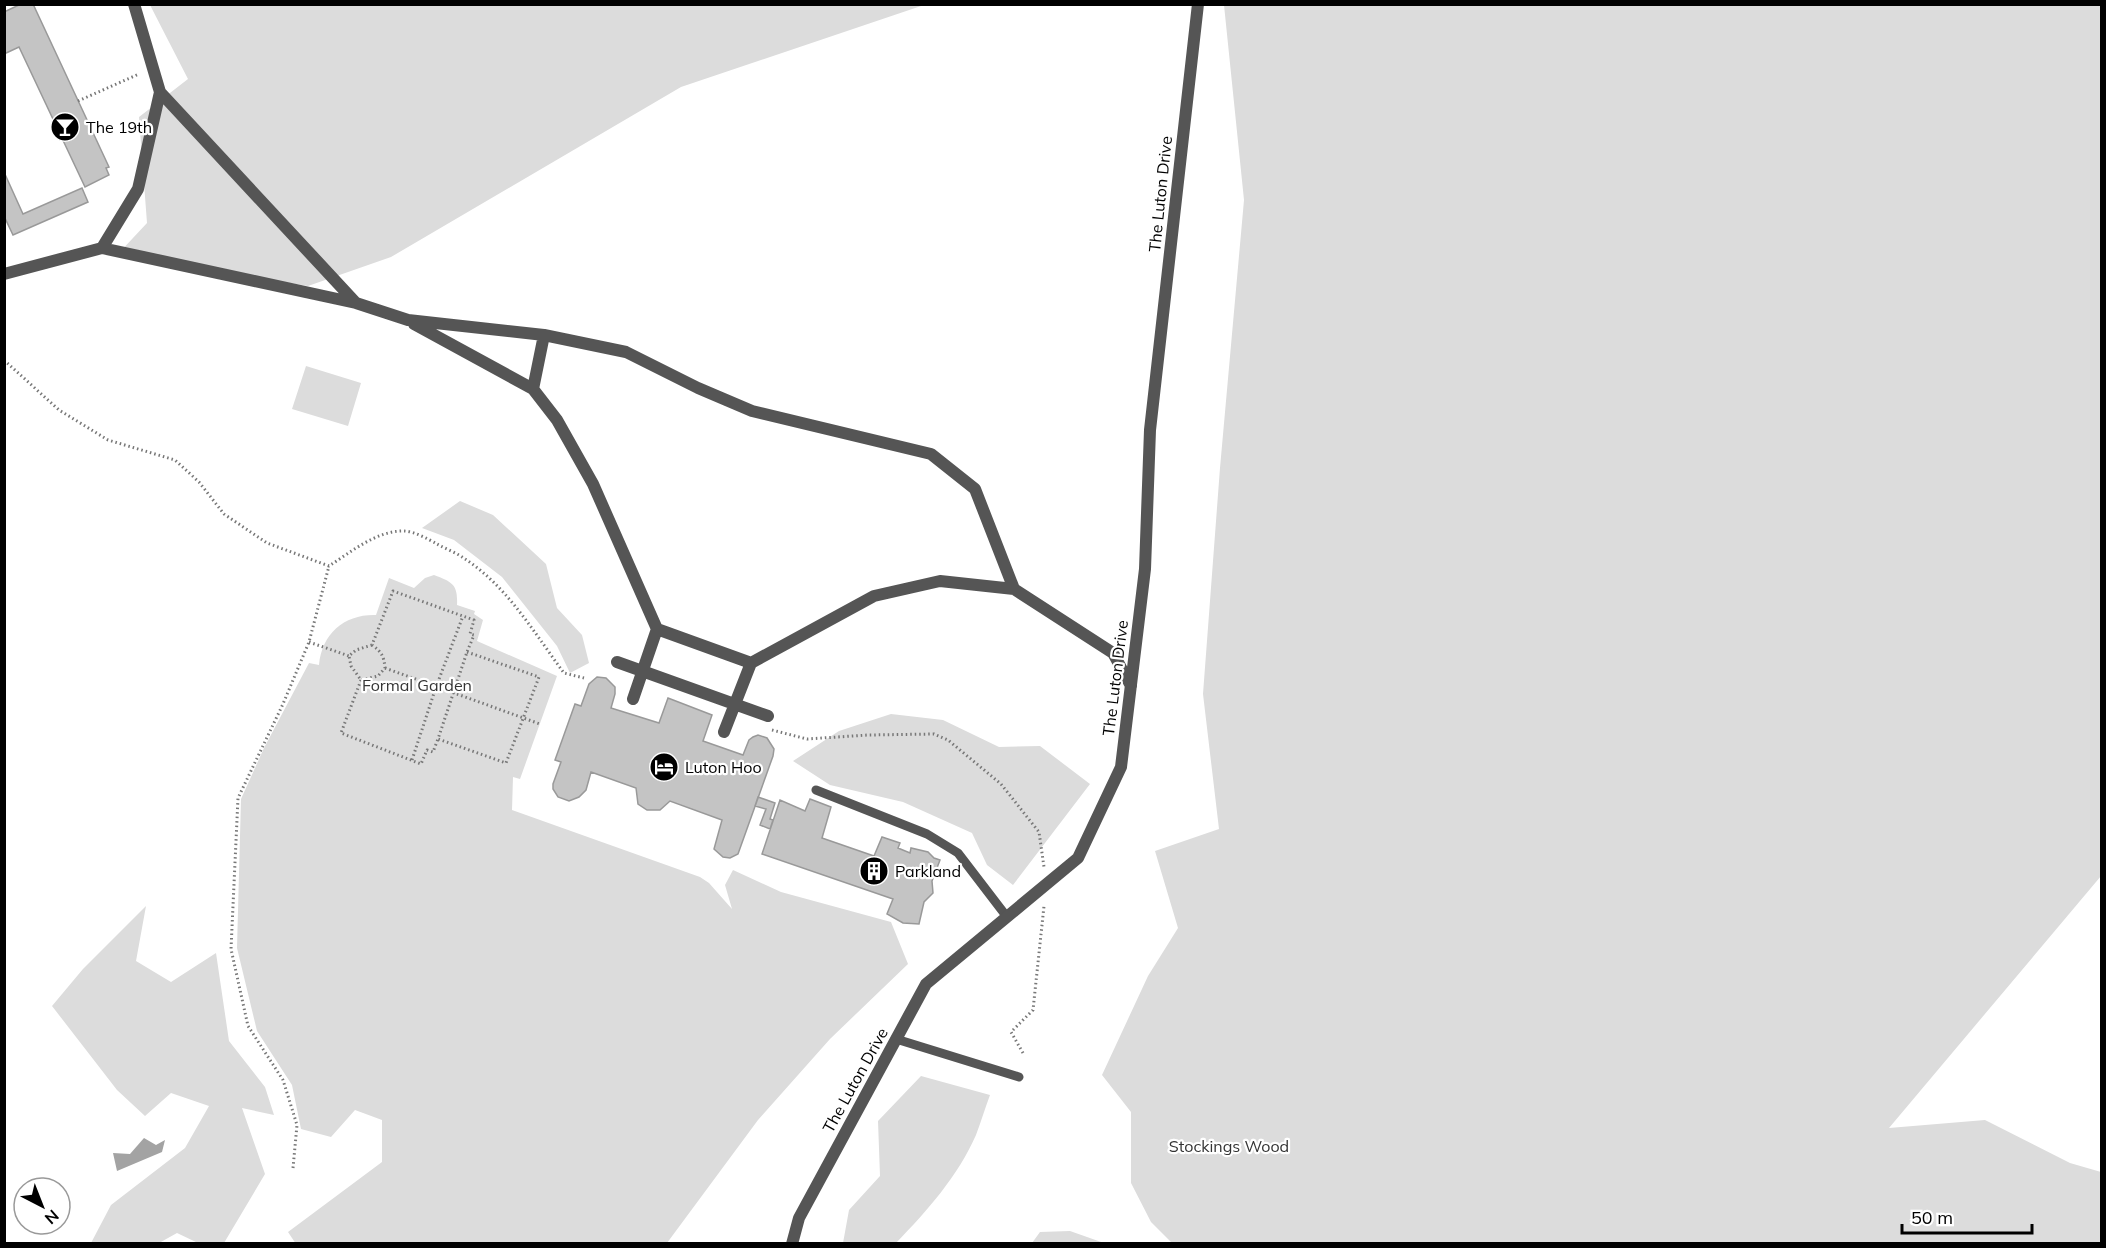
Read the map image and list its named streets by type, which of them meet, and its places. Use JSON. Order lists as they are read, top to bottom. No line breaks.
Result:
{"streets":{"street":["The Luton Drive"]},"parks":["Formal Garden","Stockings Wood"],"places":{"bar":["The 19th"],"hotel":["Luton Hoo"],"building":["Parkland"]},"scale_bar":"50 m","north":"bottom right"}
